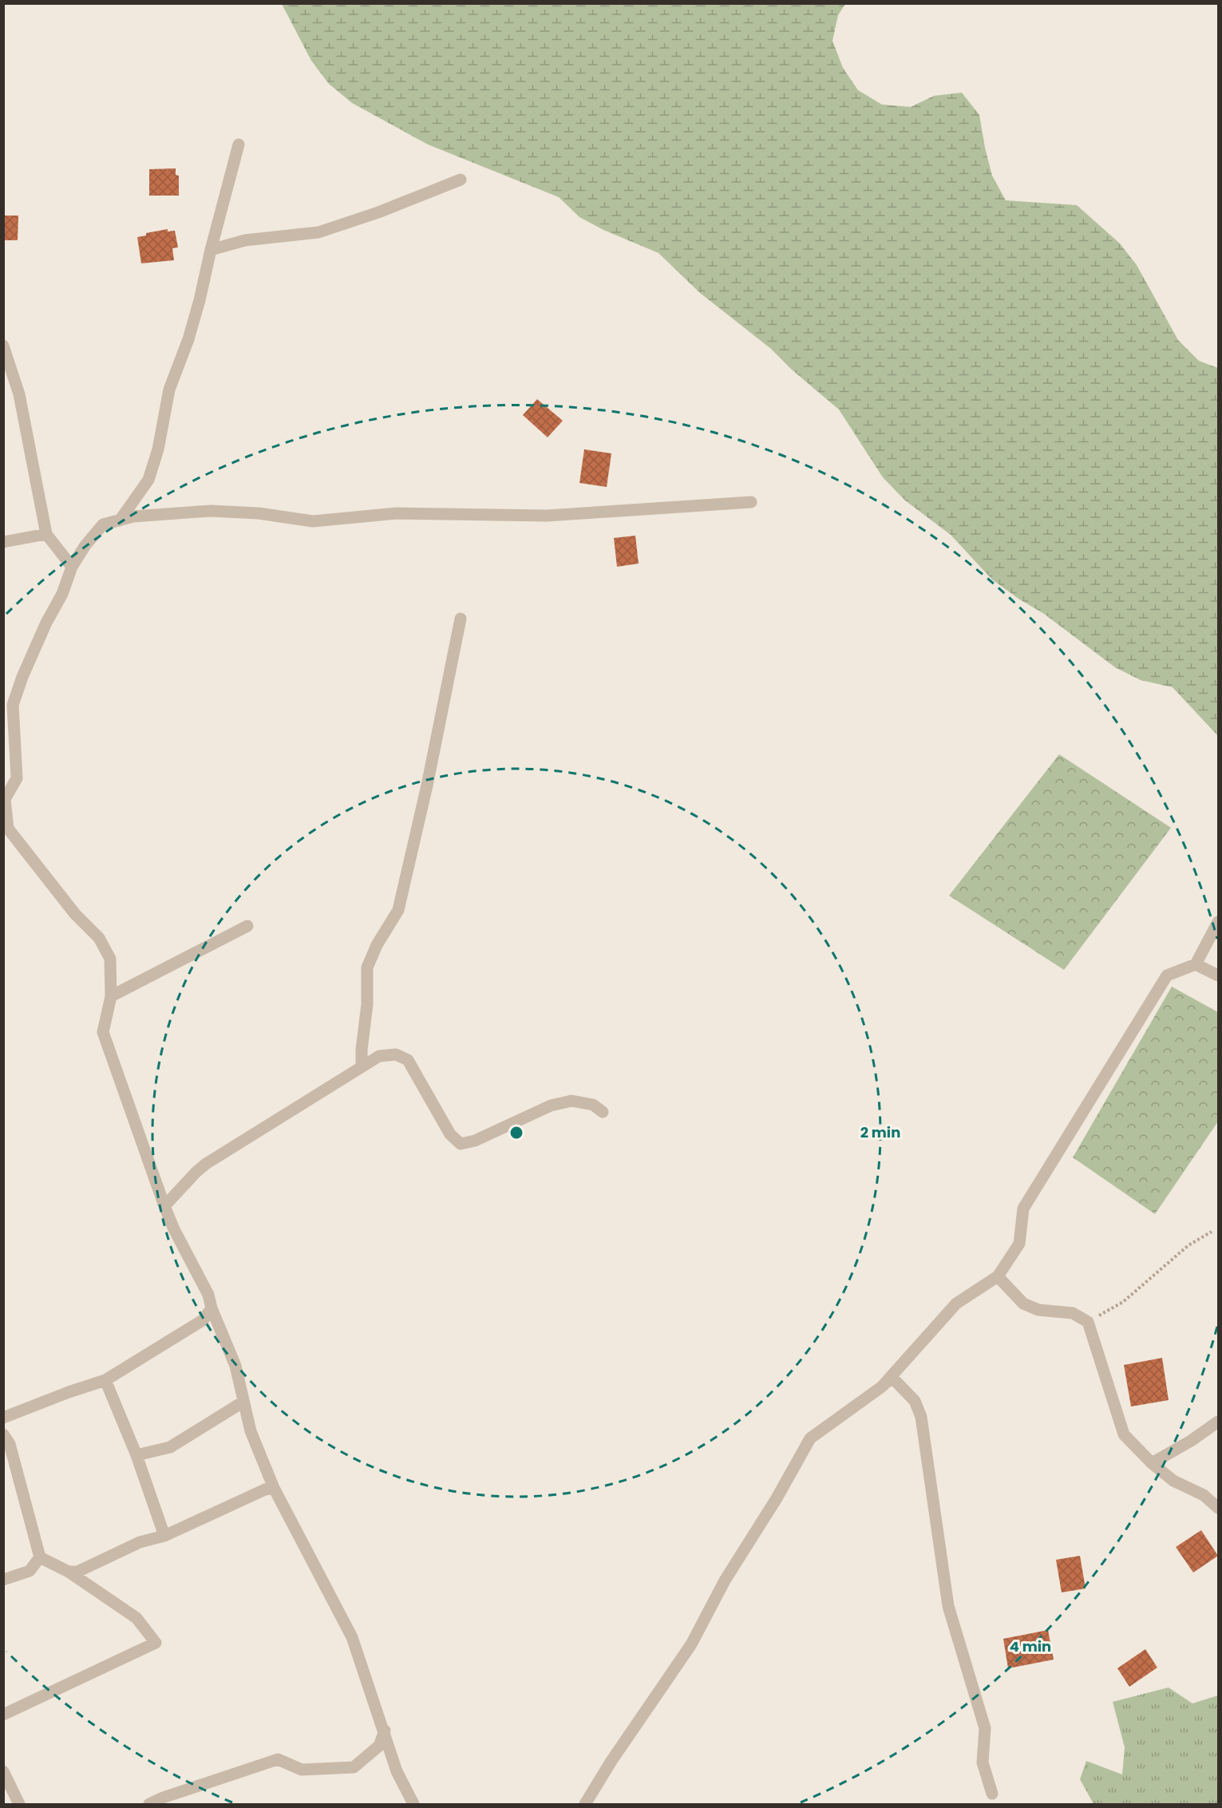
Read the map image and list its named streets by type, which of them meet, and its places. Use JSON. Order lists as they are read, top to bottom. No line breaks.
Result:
{"rings":["2 min","4 min"]}
